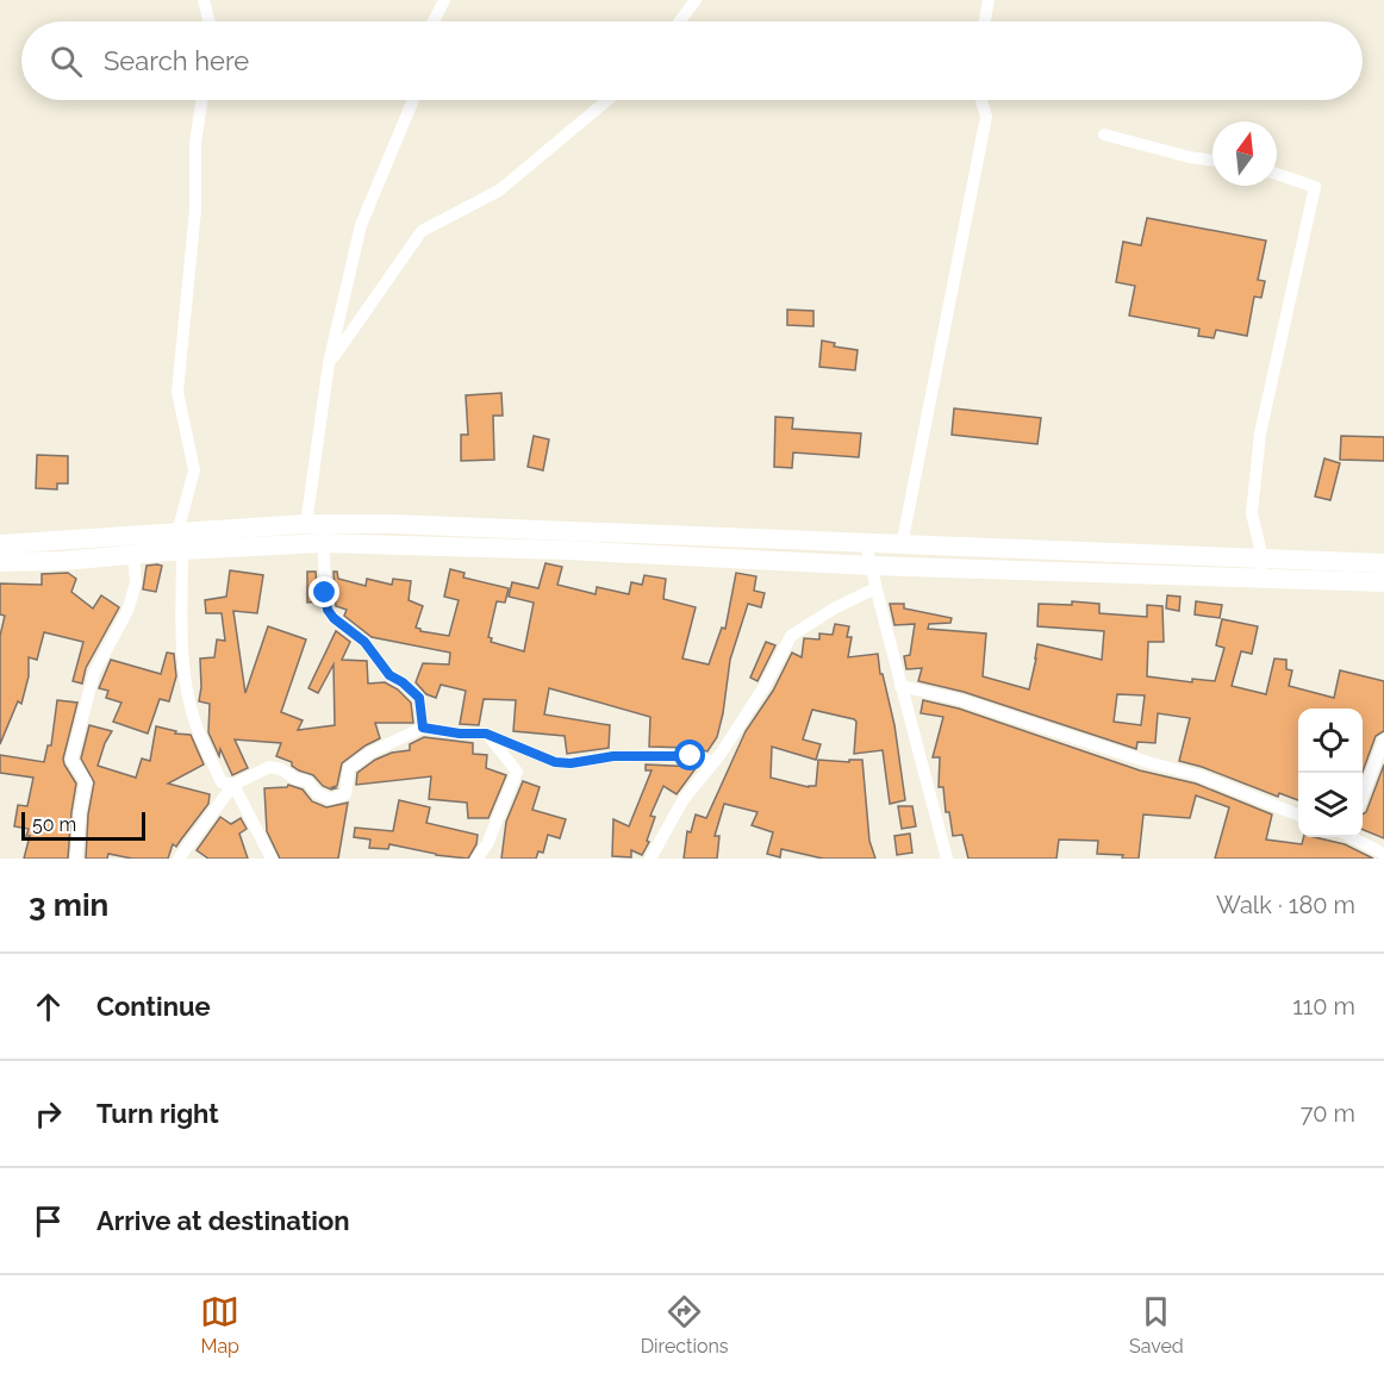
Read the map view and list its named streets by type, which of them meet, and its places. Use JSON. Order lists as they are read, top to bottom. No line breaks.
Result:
{"scale_bar":"50 m","north":"top","page":{"search":"Search here","scale":"50 m","heading":["3 min","Walk · 180 m"],"list":[["Continue","110 m"],["Turn right","70 m"],"Arrive at destination"],"nav":["Map","Directions","Saved"]}}
